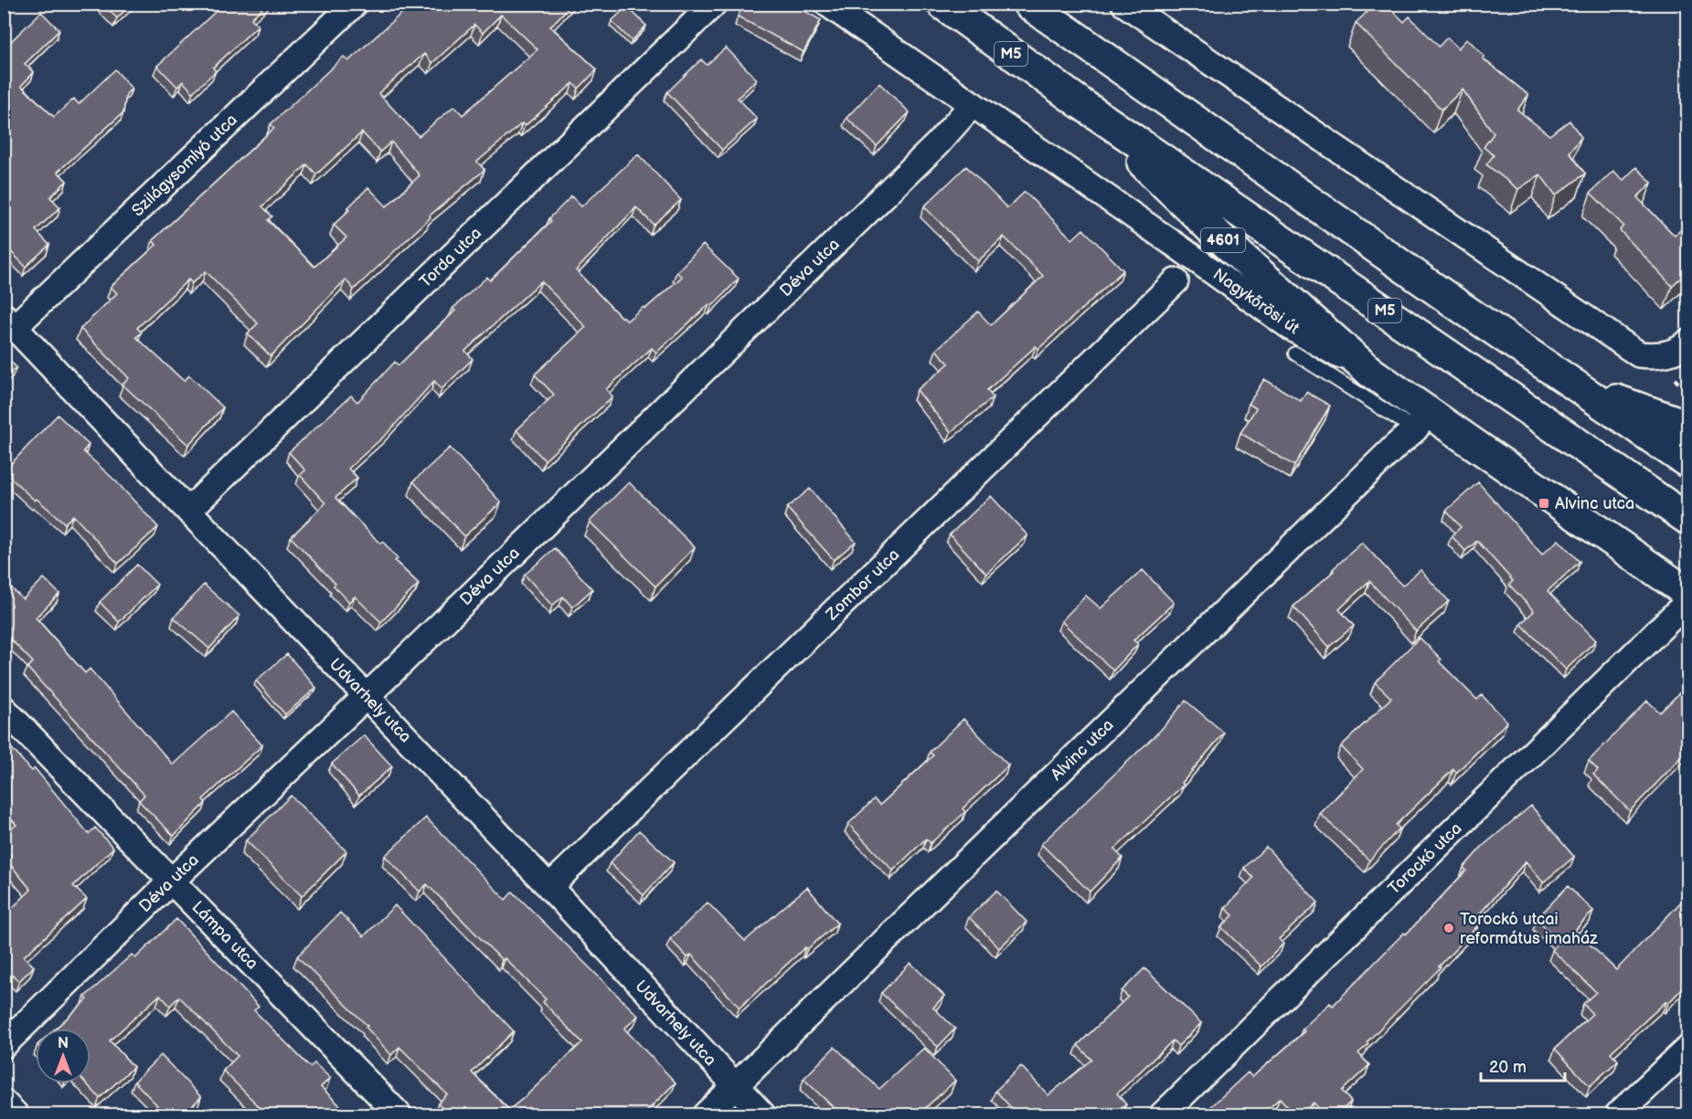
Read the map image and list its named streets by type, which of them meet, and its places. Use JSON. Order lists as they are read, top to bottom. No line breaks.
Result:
{"streets":{"main road":["M5","4601","Nagykőrösi út"],"street":["Szilágysomlyó utca","Torda utca","Déva utca","Zombor utca","Udvarhely utca","Alvinc utca","Torockó utca","Lámpa utca"]},"crossings":[["M5","4601"],["Szilágysomlyó utca","Udvarhely utca"],["4601","Nagykőrösi út"],["Torda utca","Udvarhely utca"],["Déva utca","Nagykőrösi út"],["Déva utca","Udvarhely utca"],["Déva utca","Lámpa utca"],["Nagykőrösi út","Alvinc utca"],["Zombor utca","Udvarhely utca"],["Udvarhely utca","Alvinc utca"]],"places":{"transit":["Alvinc utca"],"other":["Torockó utcai református imaház"]},"scale_bar":"20 m","north":"top"}
